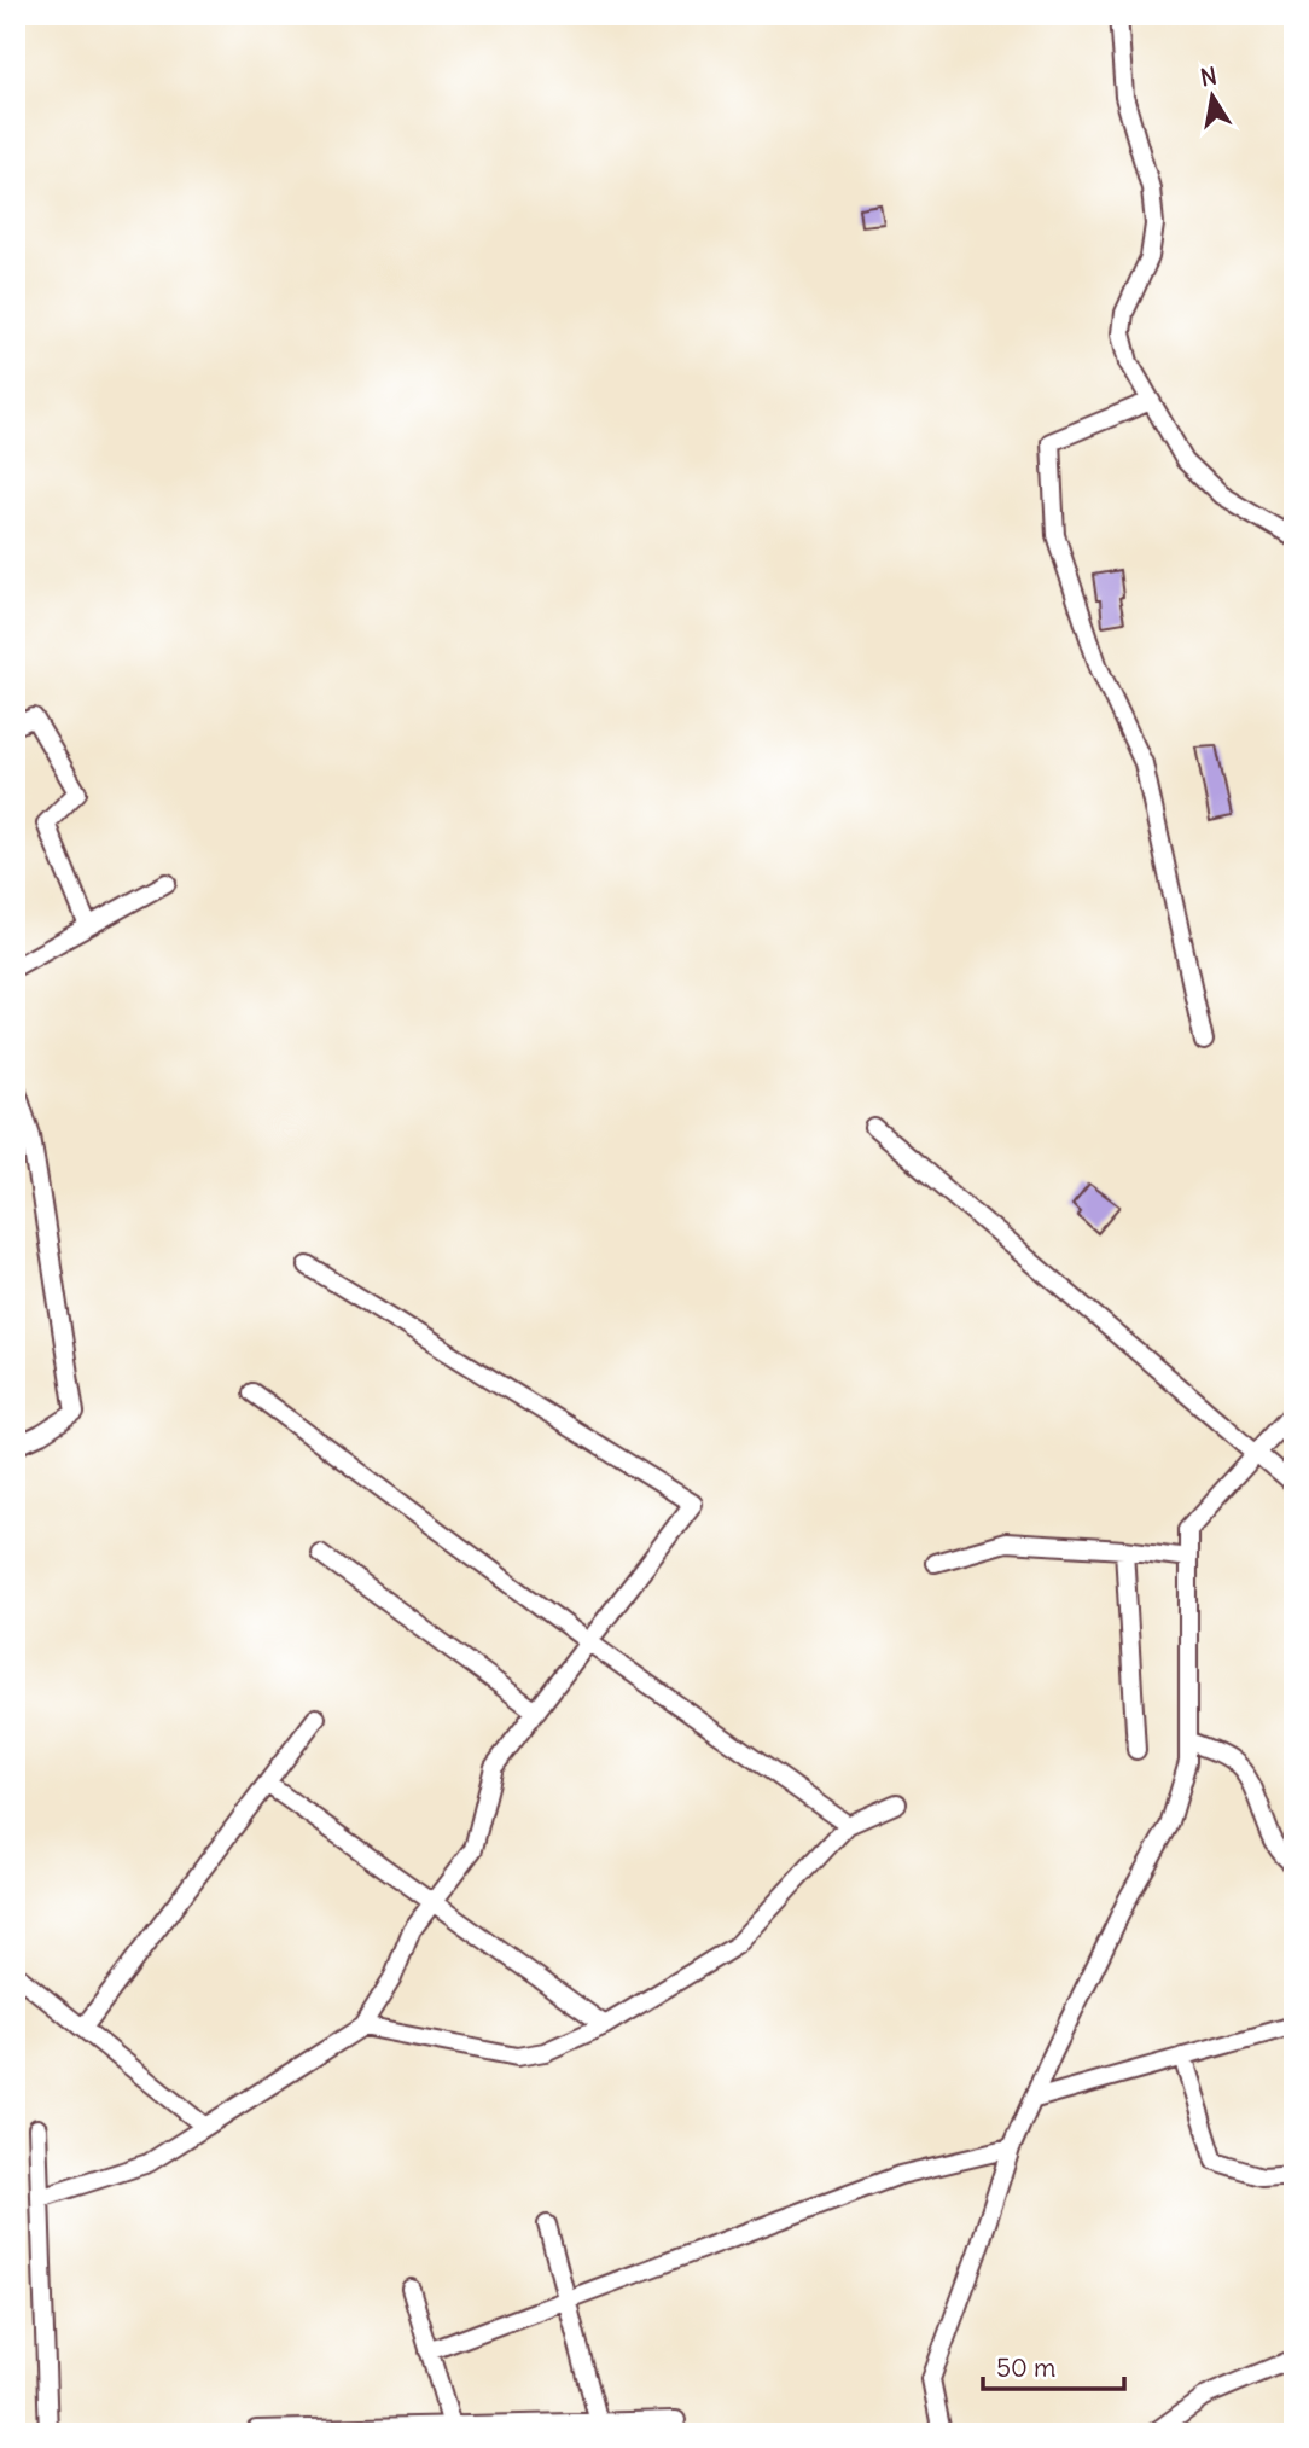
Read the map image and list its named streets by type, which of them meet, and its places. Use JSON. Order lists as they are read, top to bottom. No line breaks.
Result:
{"scale_bar":"50 m","north":"top"}
